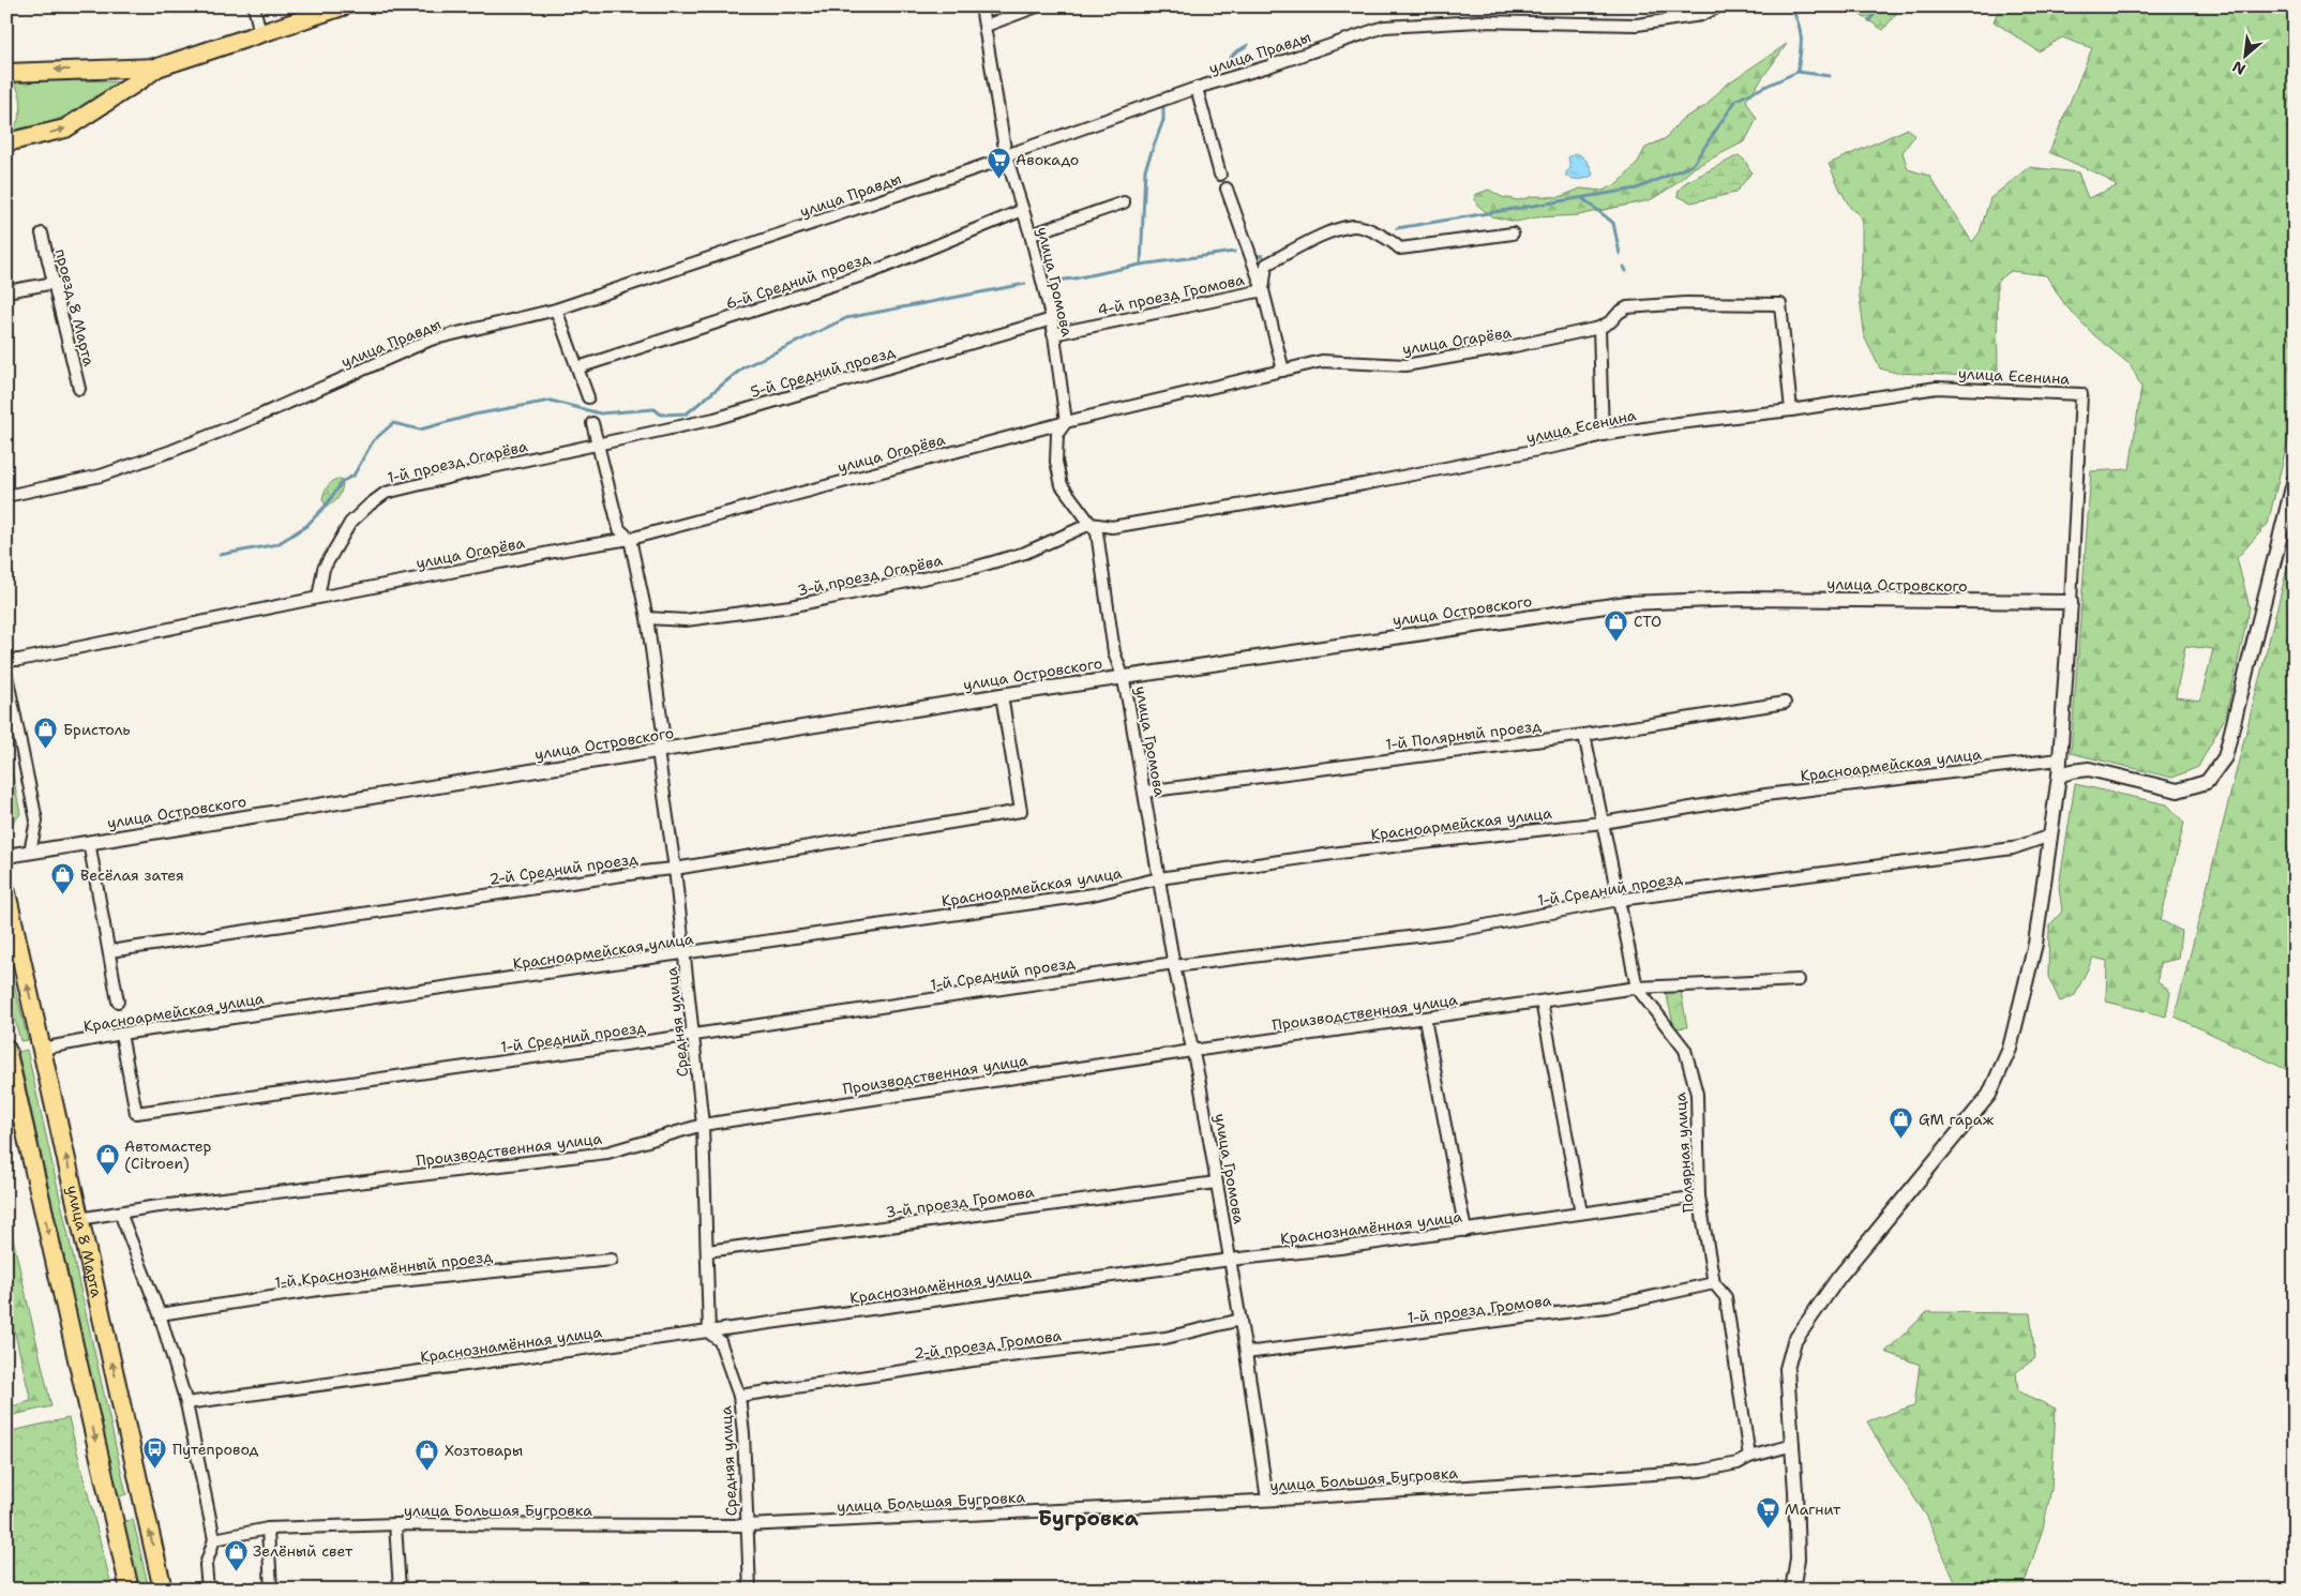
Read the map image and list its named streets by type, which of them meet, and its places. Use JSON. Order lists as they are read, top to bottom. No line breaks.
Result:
{"streets":{"main road":["улица 8 Марта"],"street":["улица Правды","6-й Средний проезд","улица Громова","4-й проезд Громова","проезд 8 Марта","улица Огарёва","5-й Средний проезд","улица Есенина","1-й проезд Огарёва","3-й проезд Огарёва","улица Островского","1-й Полярный проезд","Красноармейская улица","2-й Средний проезд","1-й Средний проезд","Производственная улица","Средняя улица","Полярная улица","3-й проезд Громова","Краснознамённая улица","1-й Краснознамённый проезд","1-й проезд Громова","2-й проезд Громова","улица Большая Бугровка"]},"crossings":[["улица Правды","улица Громова"],["6-й Средний проезд","улица Громова"],["улица Громова","4-й проезд Громова"],["улица Громова","улица Огарёва"],["улица Громова","5-й Средний проезд"],["улица Громова","улица Есенина"],["улица Громова","3-й проезд Огарёва"],["улица Громова","улица Островского"],["улица Громова","1-й Полярный проезд"],["улица Громова","Красноармейская улица"],["улица Громова","1-й Средний проезд"],["улица Громова","Производственная улица"],["улица Громова","3-й проезд Громова"],["улица Громова","Краснознамённая улица"],["улица Громова","1-й проезд Громова"],["улица Громова","2-й проезд Громова"],["улица Громова","улица Большая Бугровка"],["улица Огарёва","улица Есенина"],["улица Огарёва","1-й проезд Огарёва"],["улица Огарёва","Средняя улица"],["5-й Средний проезд","1-й проезд Огарёва"],["5-й Средний проезд","Средняя улица"],["улица Есенина","3-й проезд Огарёва"],["улица Есенина","улица Островского"],["1-й проезд Огарёва","Средняя улица"],["3-й проезд Огарёва","Средняя улица"],["улица Островского","2-й Средний проезд"],["улица Островского","Средняя улица"],["1-й Полярный проезд","Полярная улица"],["Красноармейская улица","1-й Средний проезд"],["Красноармейская улица","Средняя улица"],["Красноармейская улица","Полярная улица"],["Красноармейская улица","улица 8 Марта"],["2-й Средний проезд","Средняя улица"],["1-й Средний проезд","Средняя улица"],["1-й Средний проезд","Полярная улица"],["Производственная улица","Средняя улица"],["Производственная улица","Полярная улица"],["Производственная улица","улица 8 Марта"],["Средняя улица","3-й проезд Громова"],["Средняя улица","Краснознамённая улица"],["Средняя улица","2-й проезд Громова"],["Средняя улица","улица Большая Бугровка"],["Полярная улица","Краснознамённая улица"],["Полярная улица","1-й проезд Громова"],["Полярная улица","улица Большая Бугровка"]],"districts":["Бугровка"],"places":{"supermarket":["Авокадо","Магнит"],"shop":["СТО","Бристоль","Весёлая затея","GM гараж","Автомастер (Citroen)","Хозтовары","Зелёный свет"],"bus stop":["Путепровод"]},"north":"bottom left"}
